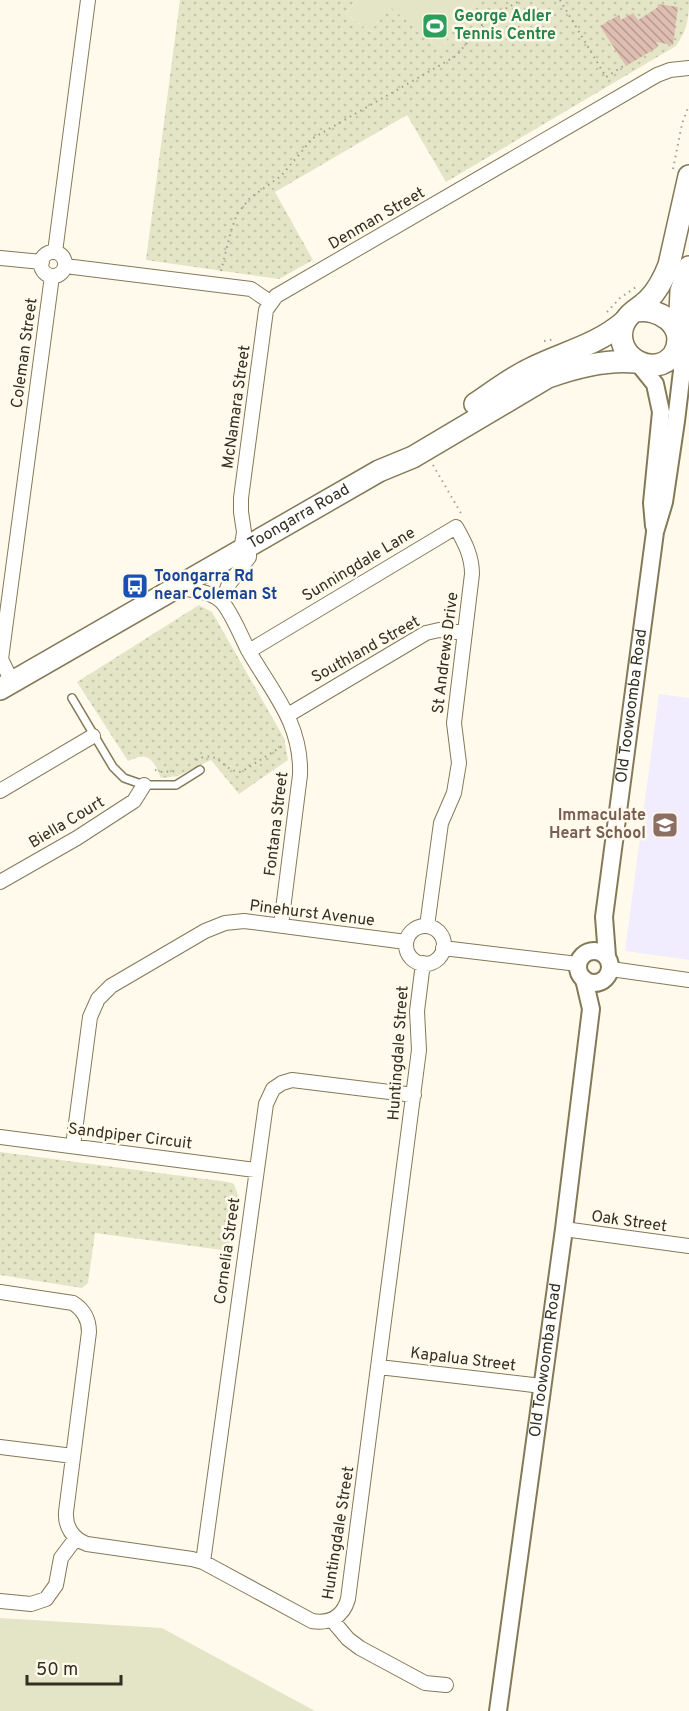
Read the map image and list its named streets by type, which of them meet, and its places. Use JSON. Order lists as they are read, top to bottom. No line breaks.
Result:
{"streets":{"main road":["Toongarra Road","Old Toowoomba Road"],"street":["Denman Street","Coleman Street","McNamara Street","Sunningdale Lane","Southland Street","St Andrews Drive","Biella Court","Fontana Street","Pinehurst Avenue","Huntingdale Street","Sandpiper Circuit","Oak Street","Cornelia Street","Kapalua Street"]},"crossings":[["Denman Street","McNamara Street"],["Coleman Street","Toongarra Road"],["McNamara Street","Toongarra Road"],["Toongarra Road","Old Toowoomba Road"],["Sunningdale Lane","St Andrews Drive"],["Sunningdale Lane","Fontana Street"],["Southland Street","St Andrews Drive"],["Southland Street","Fontana Street"],["St Andrews Drive","Pinehurst Avenue"],["St Andrews Drive","Huntingdale Street"],["Old Toowoomba Road","Oak Street"],["Old Toowoomba Road","Kapalua Street"],["Fontana Street","Pinehurst Avenue"],["Pinehurst Avenue","Huntingdale Street"],["Pinehurst Avenue","Sandpiper Circuit"],["Huntingdale Street","Cornelia Street"],["Huntingdale Street","Kapalua Street"],["Sandpiper Circuit","Cornelia Street"]],"places":{"sports":["George Adler Tennis Centre"],"bus stop":["Toongarra Rd near Coleman St"],"school or university":["Immaculate Heart School"]},"scale_bar":"50 m"}
